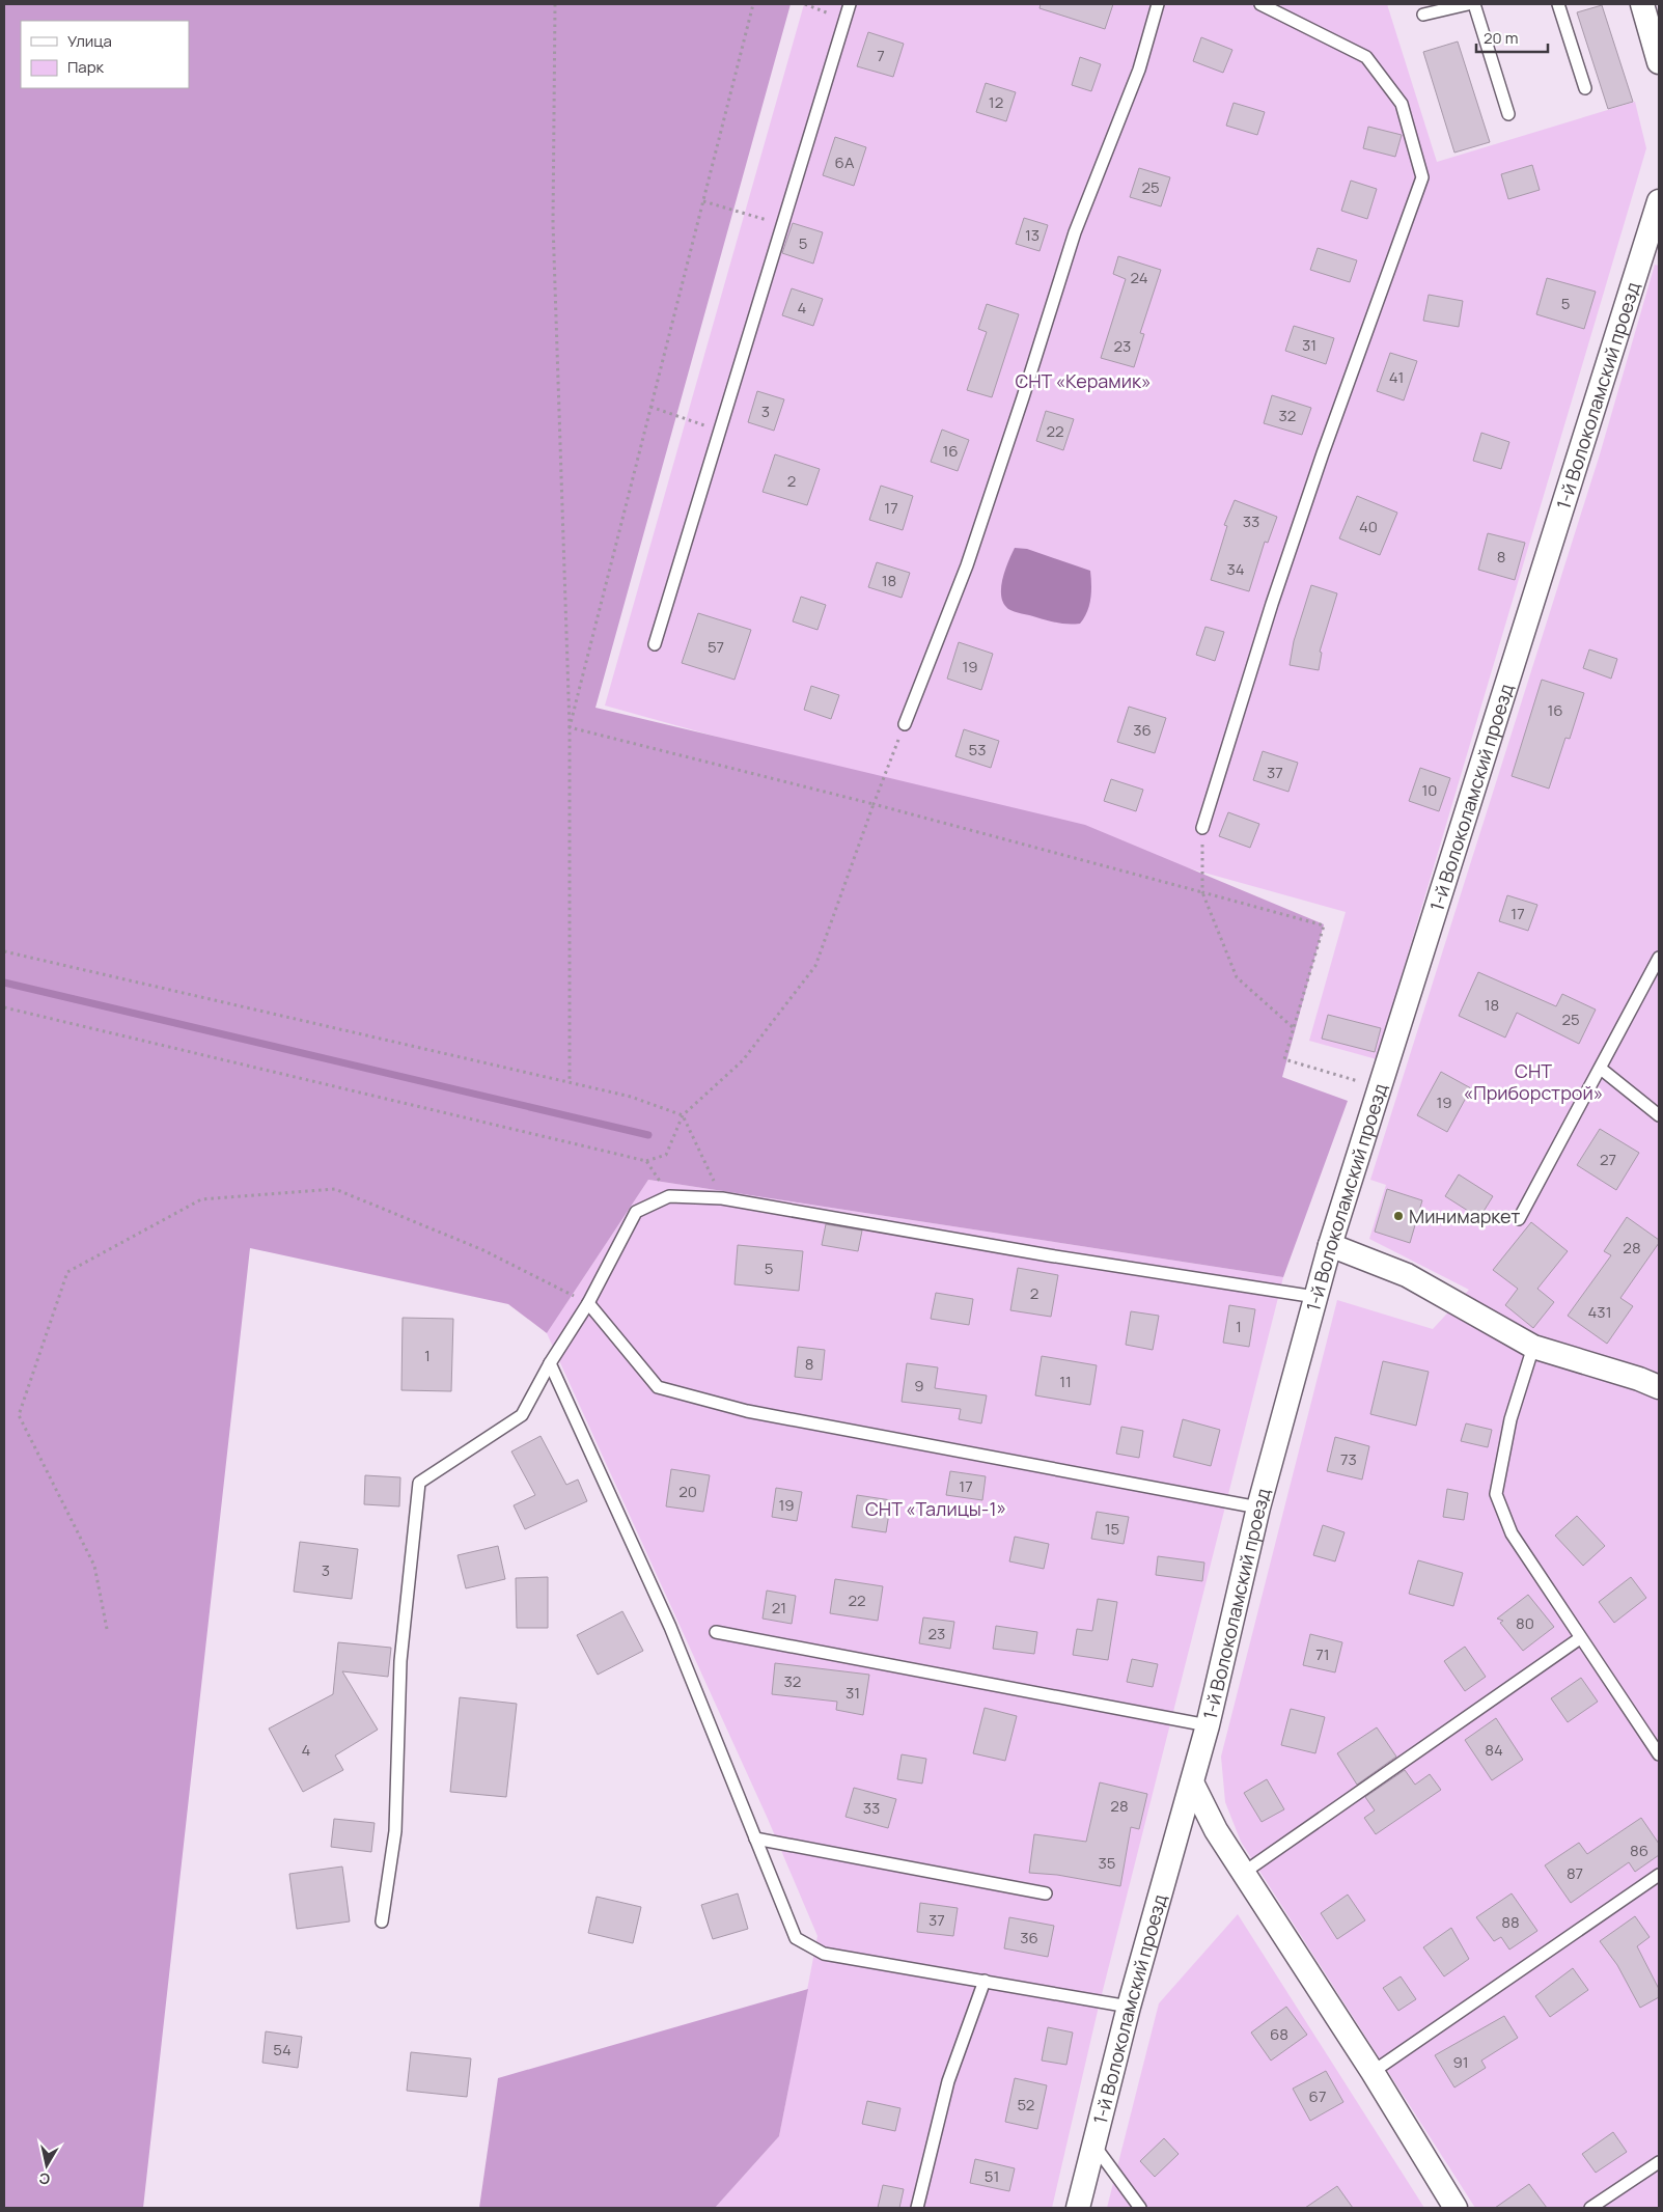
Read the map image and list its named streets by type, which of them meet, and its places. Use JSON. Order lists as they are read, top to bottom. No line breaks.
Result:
{"streets":{"street":["1-й Волоколамский проезд"]},"parks":["СНТ «Керамик»","СНТ «Приборстрой»","СНТ «Талицы-1»"],"places":["Минимаркет"],"house_numbers":["7","12","6А","25","13","5","24","5","4","31","23","41","3","32","22","16","2","17","33","40","8","34","18","57","19","16","36","53","37","10","17","18","25","19","27","28","5","2","431","1","1","8","11","9","73","17","20","19","15","3","22","21","80","23","71","32","31","4","84","28","33","86","35","87","37","88","36","68","54","91","67","52","51"],"legend":["Улица","Парк"],"scale_bar":"20 m","north":"bottom"}
